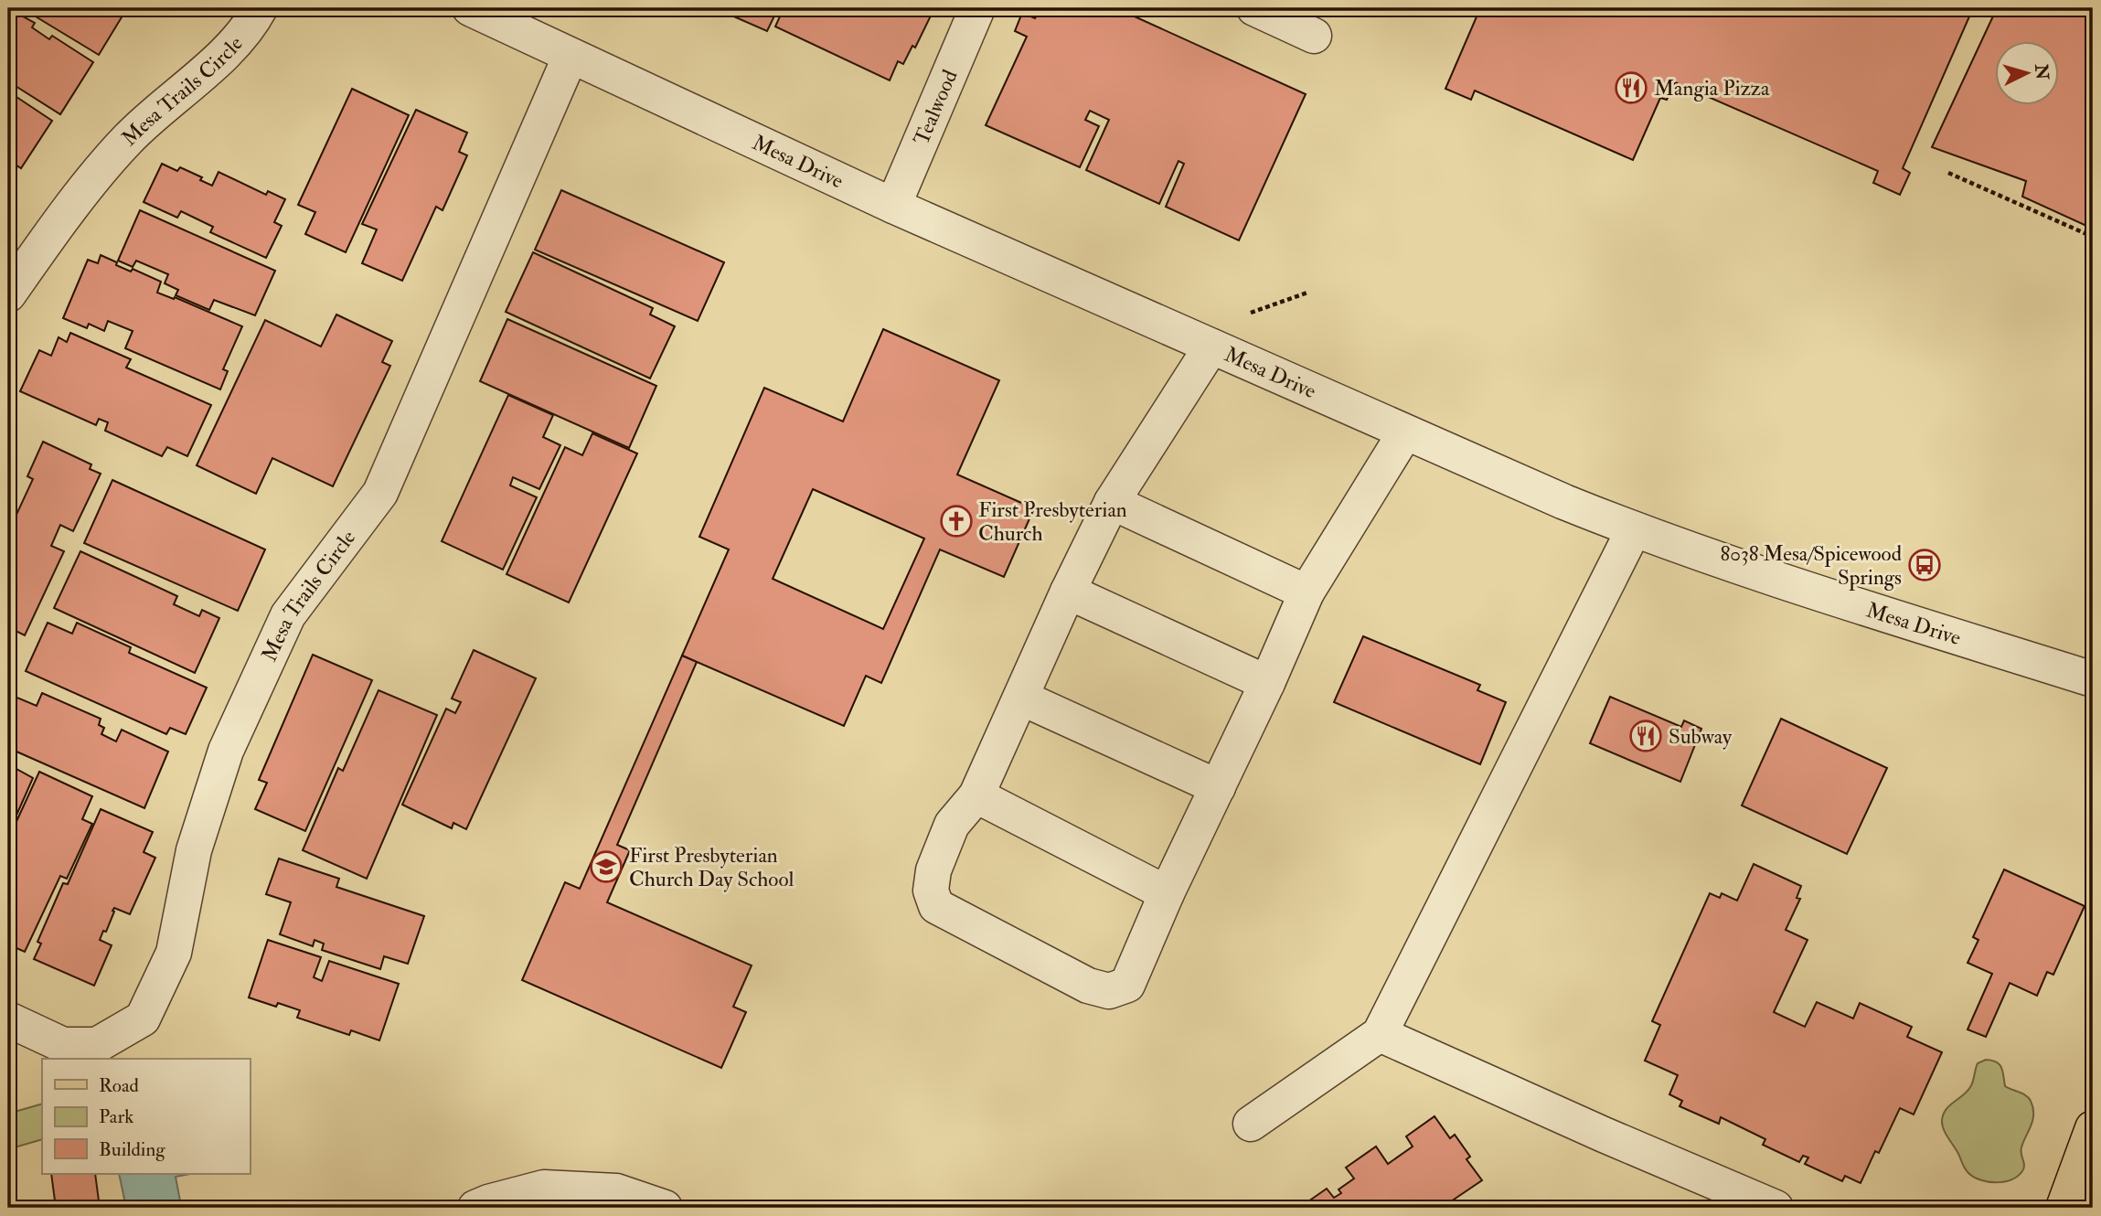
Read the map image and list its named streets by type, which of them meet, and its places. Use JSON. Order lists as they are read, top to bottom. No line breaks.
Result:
{"streets":{"street":["Mesa Trails Circle","Tealwood","Mesa Drive"]},"crossings":[["Mesa Trails Circle","Mesa Drive"],["Tealwood","Mesa Drive"]],"places":{"restaurant":["Mangia Pizza","Subway"],"church":["First Presbyterian Church"],"bus stop":["8038 Mesa/Spicewood Springs"],"school or university":["First Presbyterian Church Day School"]},"legend":["Road","Park","Building"],"north":"right"}
